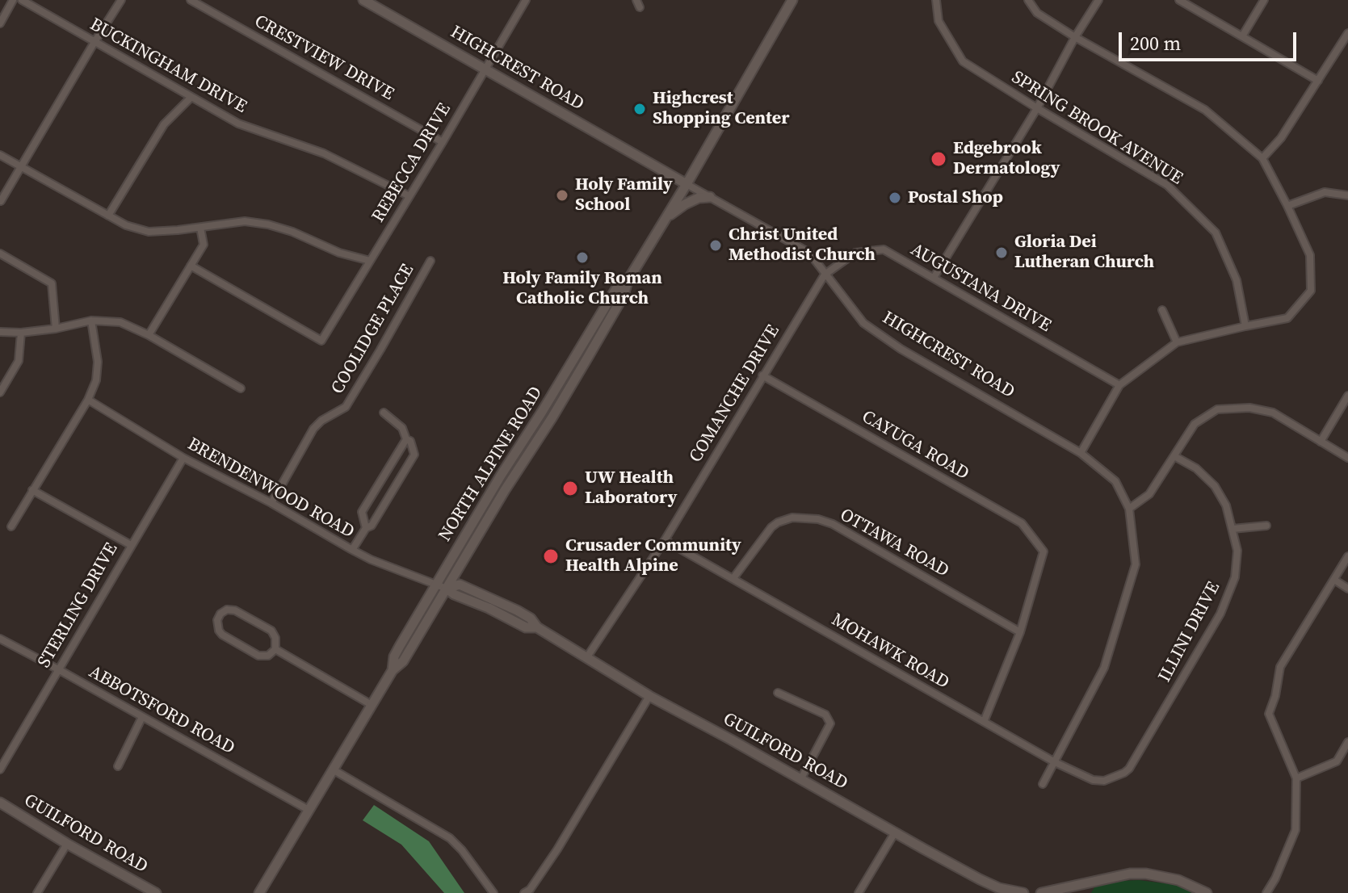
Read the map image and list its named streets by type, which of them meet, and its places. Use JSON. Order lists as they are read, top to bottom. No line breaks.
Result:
{"streets":{"main road":["HIGHCREST ROAD","NORTH ALPINE ROAD","GUILFORD ROAD"],"street":["CRESTVIEW DRIVE","BUCKINGHAM DRIVE","SPRING BROOK AVENUE","REBECCA DRIVE","AUGUSTANA DRIVE","COOLIDGE PLACE","COMANCHE DRIVE","CAYUGA ROAD","BRENDENWOOD ROAD","OTTAWA ROAD","STERLING DRIVE","ILLINI DRIVE","MOHAWK ROAD","ABBOTSFORD ROAD"]},"crossings":[["CRESTVIEW DRIVE","REBECCA DRIVE"],["BUCKINGHAM DRIVE","REBECCA DRIVE"],["HIGHCREST ROAD","REBECCA DRIVE"],["HIGHCREST ROAD","AUGUSTANA DRIVE"],["HIGHCREST ROAD","COMANCHE DRIVE"],["HIGHCREST ROAD","NORTH ALPINE ROAD"],["HIGHCREST ROAD","MOHAWK ROAD"],["AUGUSTANA DRIVE","COMANCHE DRIVE"],["COOLIDGE PLACE","BRENDENWOOD ROAD"],["COMANCHE DRIVE","CAYUGA ROAD"],["COMANCHE DRIVE","MOHAWK ROAD"],["COMANCHE DRIVE","GUILFORD ROAD"],["CAYUGA ROAD","OTTAWA ROAD"],["NORTH ALPINE ROAD","BRENDENWOOD ROAD"],["NORTH ALPINE ROAD","ABBOTSFORD ROAD"],["NORTH ALPINE ROAD","GUILFORD ROAD"],["BRENDENWOOD ROAD","STERLING DRIVE"],["BRENDENWOOD ROAD","GUILFORD ROAD"],["OTTAWA ROAD","MOHAWK ROAD"],["STERLING DRIVE","ABBOTSFORD ROAD"],["ILLINI DRIVE","MOHAWK ROAD"]],"places":["Highcrest Shopping Center","Edgebrook Dermatology","Holy Family School","Postal Shop","Christ United Methodist Church","Gloria Dei Lutheran Church","Holy Family Roman Catholic Church","UW Health Laboratory","Crusader Community Health Alpine"],"scale_bar":"200 m"}
